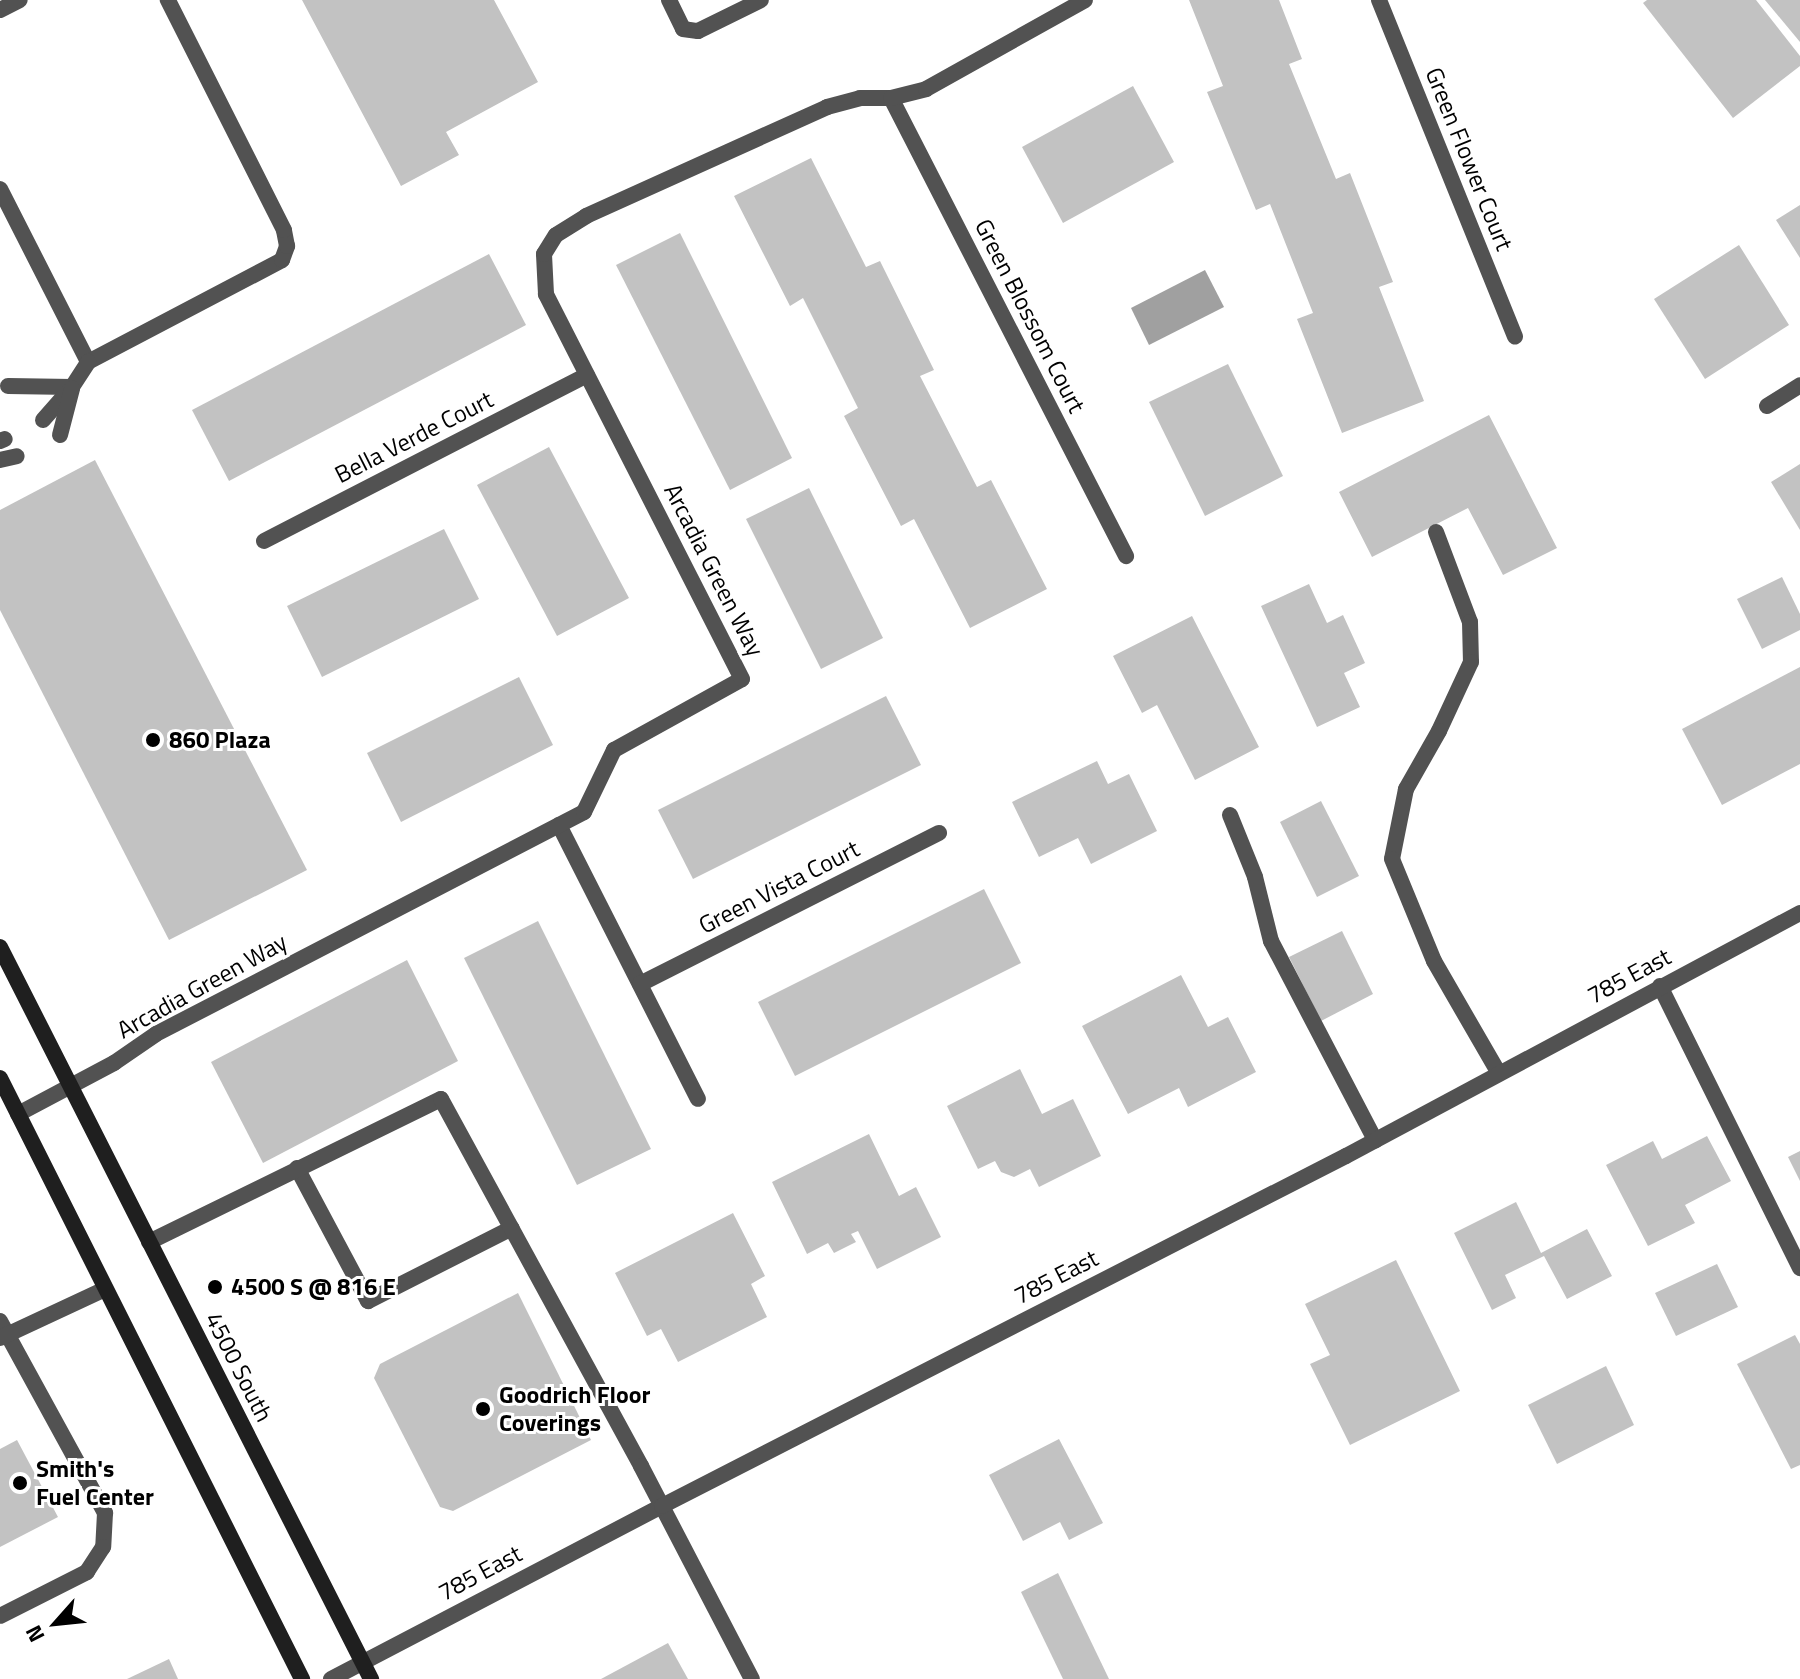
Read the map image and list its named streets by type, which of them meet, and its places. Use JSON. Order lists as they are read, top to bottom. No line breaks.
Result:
{"streets":{"main road":["4500 South"],"street":["Green Flower Court","Green Blossom Court","Bella Verde Court","Arcadia Green Way","Green Vista Court","785 East"]},"crossings":[["Green Blossom Court","Arcadia Green Way"],["Bella Verde Court","Arcadia Green Way"],["Arcadia Green Way","4500 South"],["785 East","4500 South"]],"places":["860 Plaza","4500 S @ 816 E","Goodrich Floor Coverings","Smith's Fuel Center"],"north":"bottom left"}
